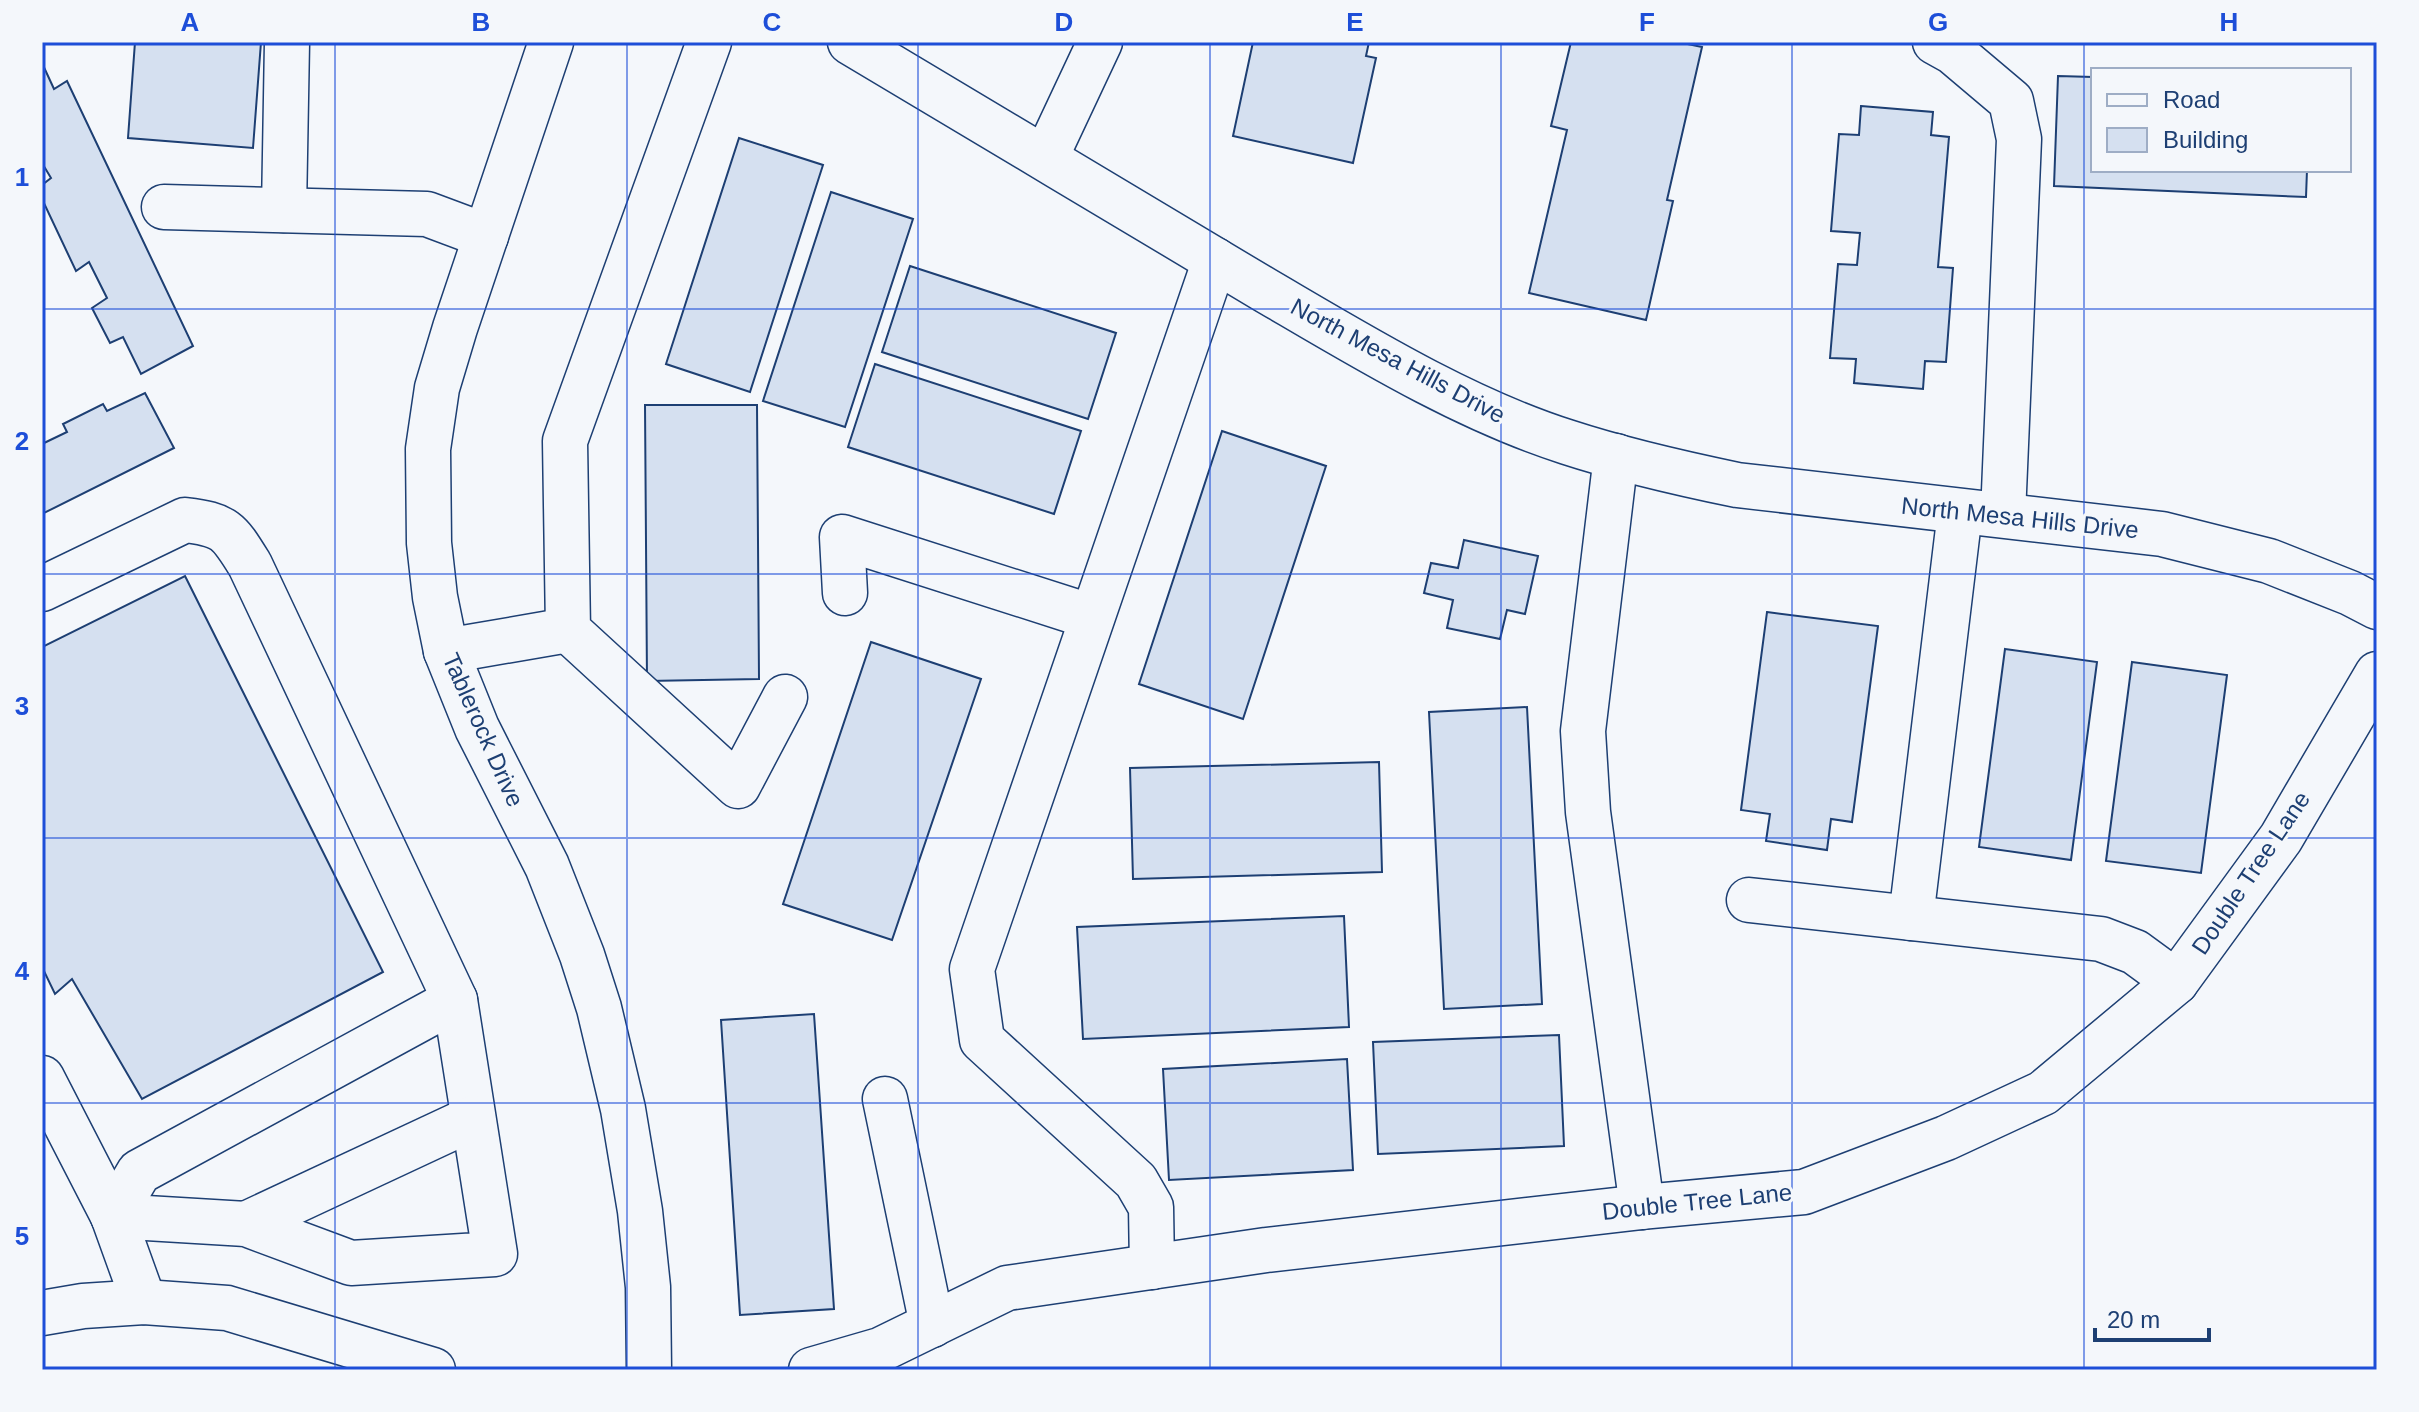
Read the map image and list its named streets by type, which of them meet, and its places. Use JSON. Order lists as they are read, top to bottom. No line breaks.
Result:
{"streets":{"street":["North Mesa Hills Drive","Tablerock Drive","Double Tree Lane"]},"legend":["Road","Building"],"scale_bar":"20 m","grid":{"columns":["A","B","C","D","E","F","G","H"],"rows":["1","2","3","4","5"]}}
